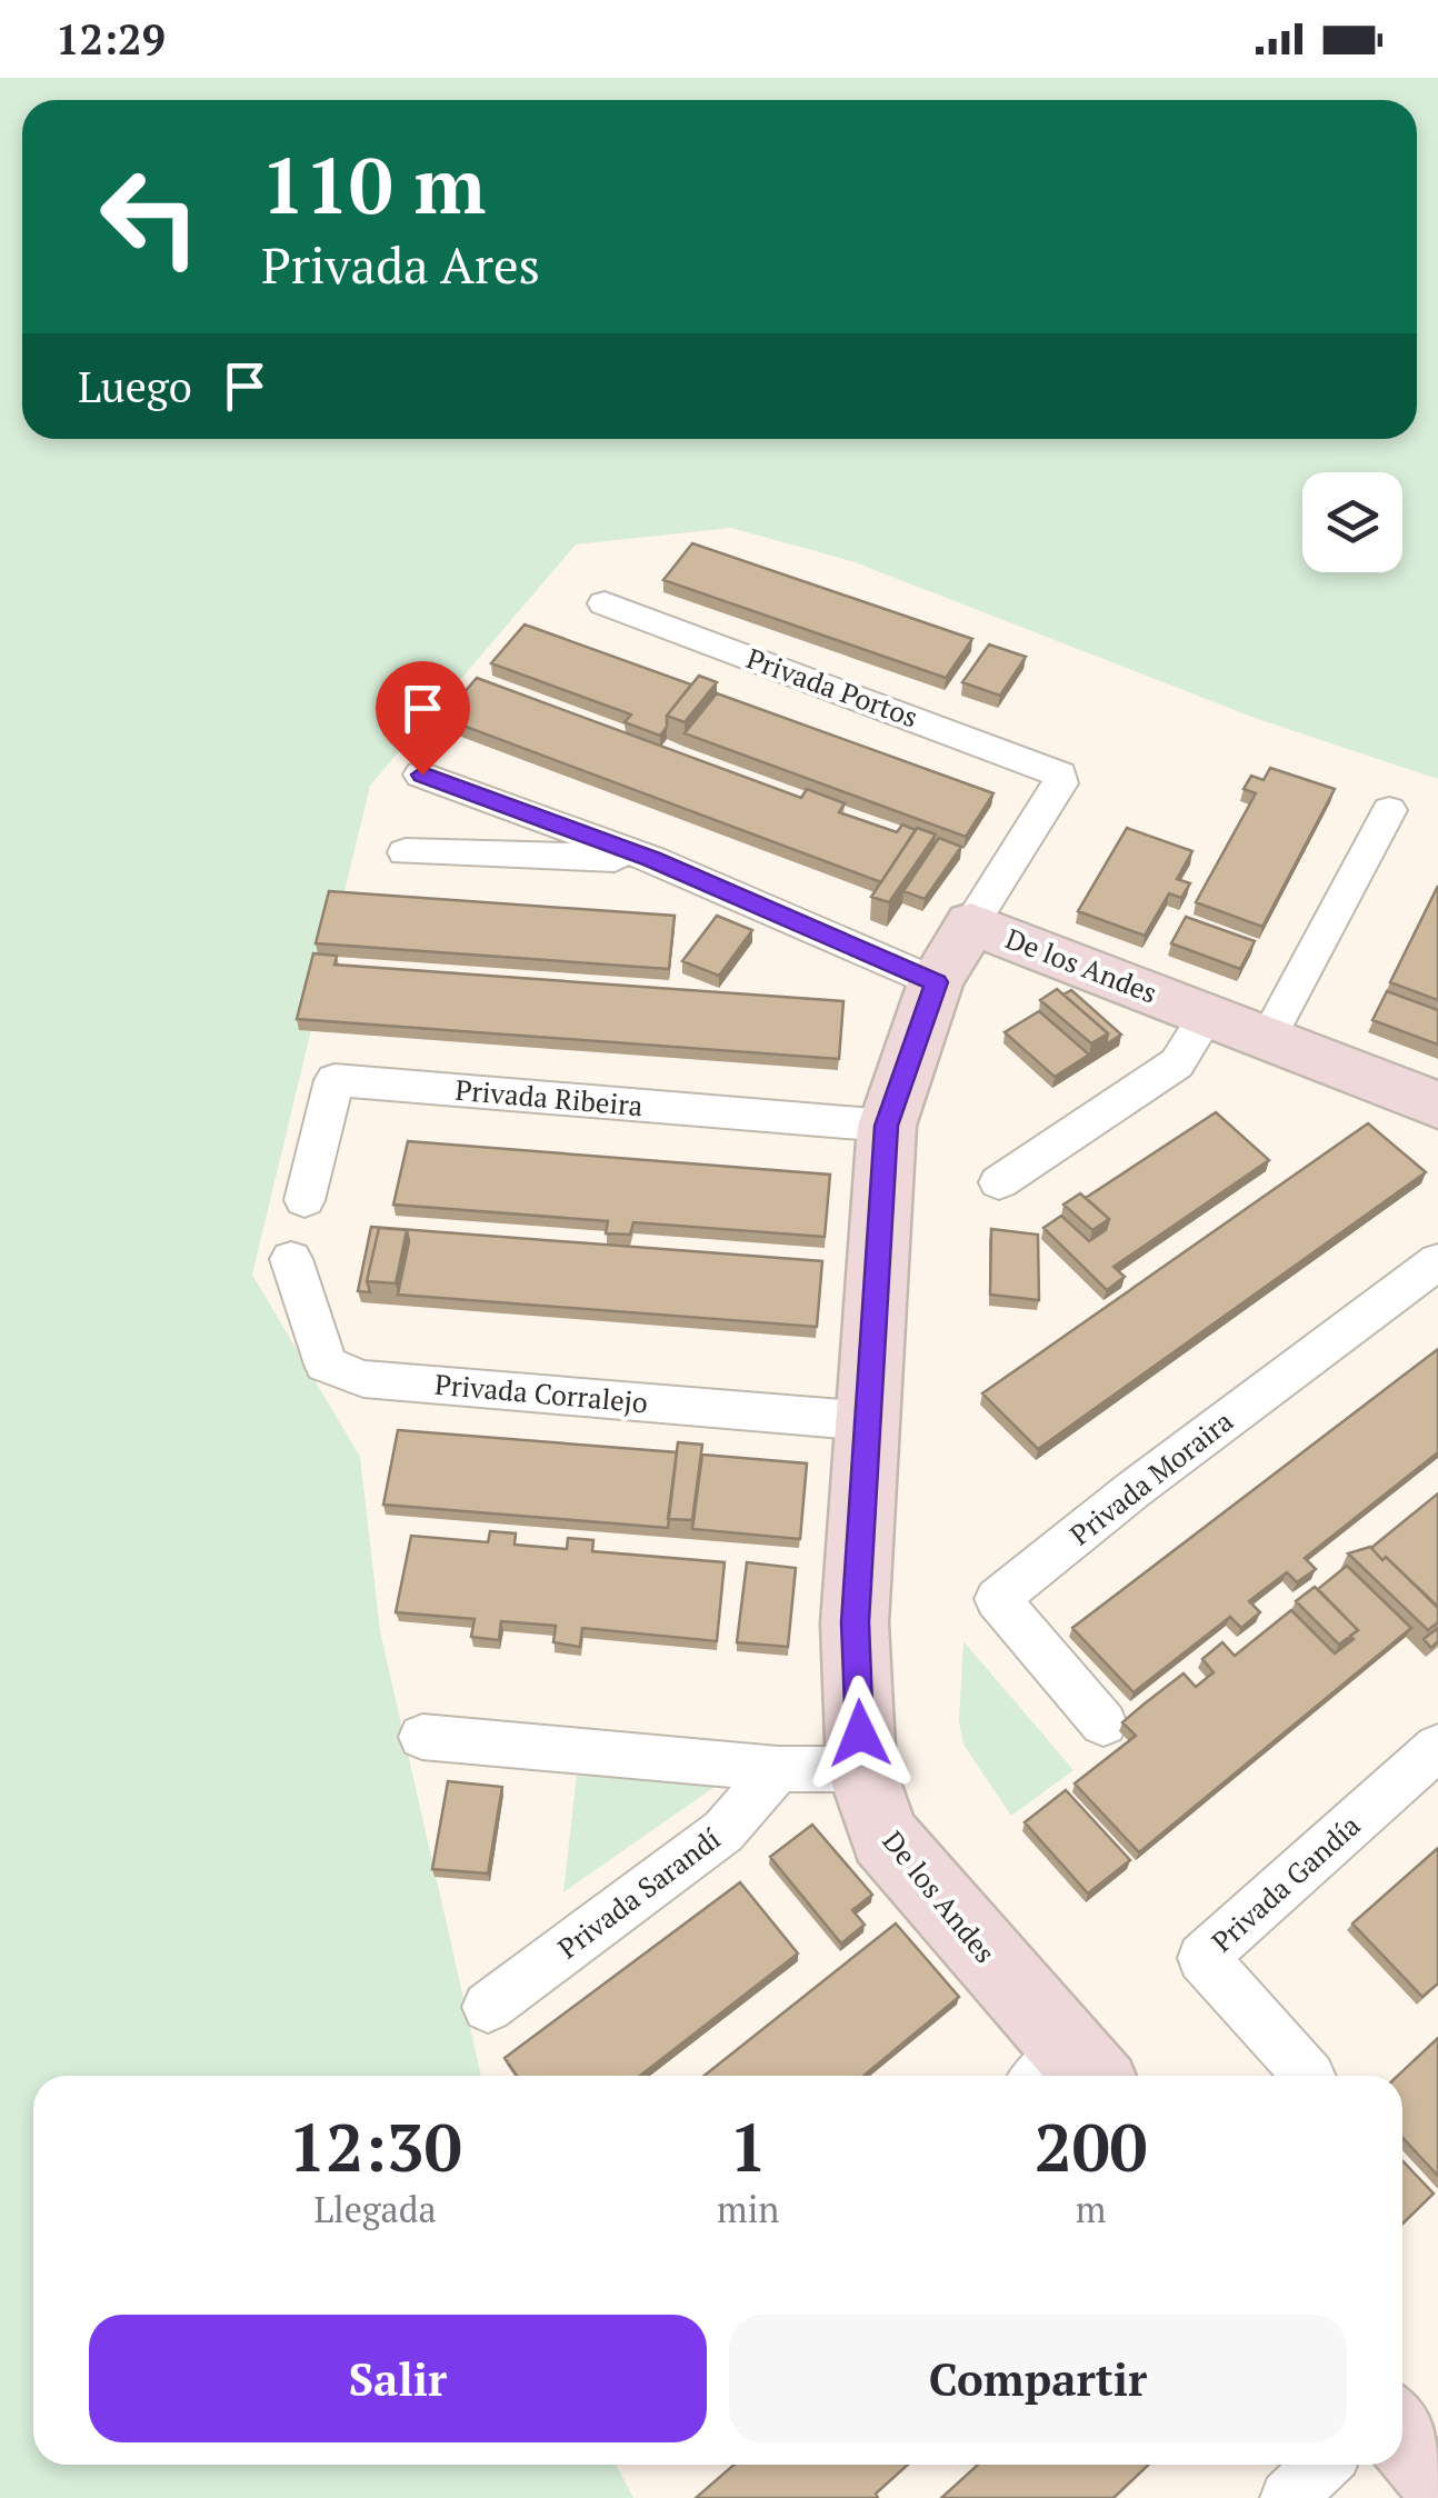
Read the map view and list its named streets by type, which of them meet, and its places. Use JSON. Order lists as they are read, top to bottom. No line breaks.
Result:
{"streets":{"street":["Privada Portos","De los Andes","Privada Ribeira","Privada Corralejo","Privada Moraira","Privada Gandía","Privada Sarandí"]},"crossings":[["Privada Portos","De los Andes"],["De los Andes","Privada Ribeira"],["De los Andes","Privada Corralejo"]],"page":{"status":"12:29","turn":["110 m","Privada Ares"],"then":"Luego","eta":["12:30","Llegada","1","min","200","m"],"buttons":["Salir","Compartir"]}}
